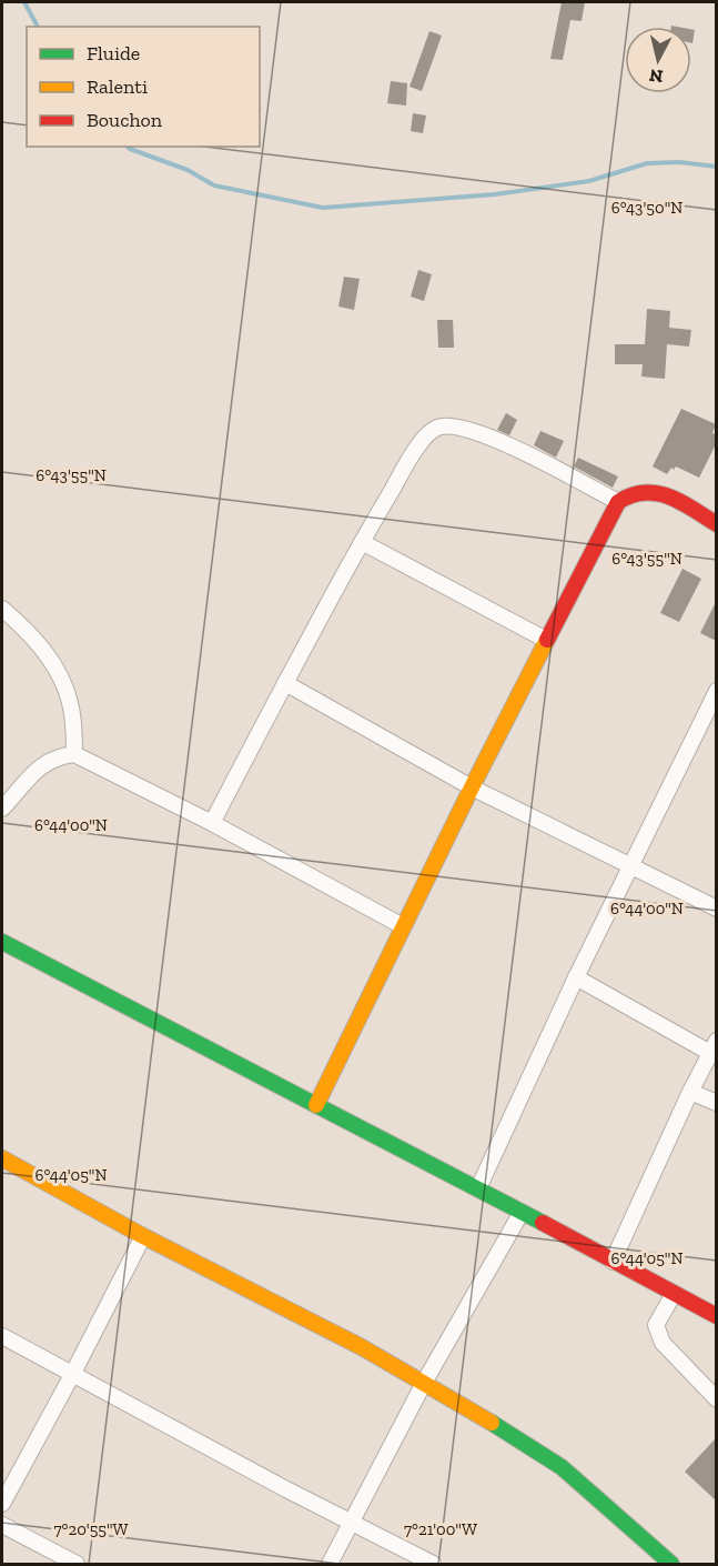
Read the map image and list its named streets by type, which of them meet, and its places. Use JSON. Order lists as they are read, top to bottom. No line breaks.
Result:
{"legend":["Fluide","Ralenti","Bouchon"],"north":"bottom","coordinates":["6°43'50\"N","6°43'55\"N","6°44'00\"N","6°44'05\"N","7°20'55\"W","7°21'00\"W"]}
